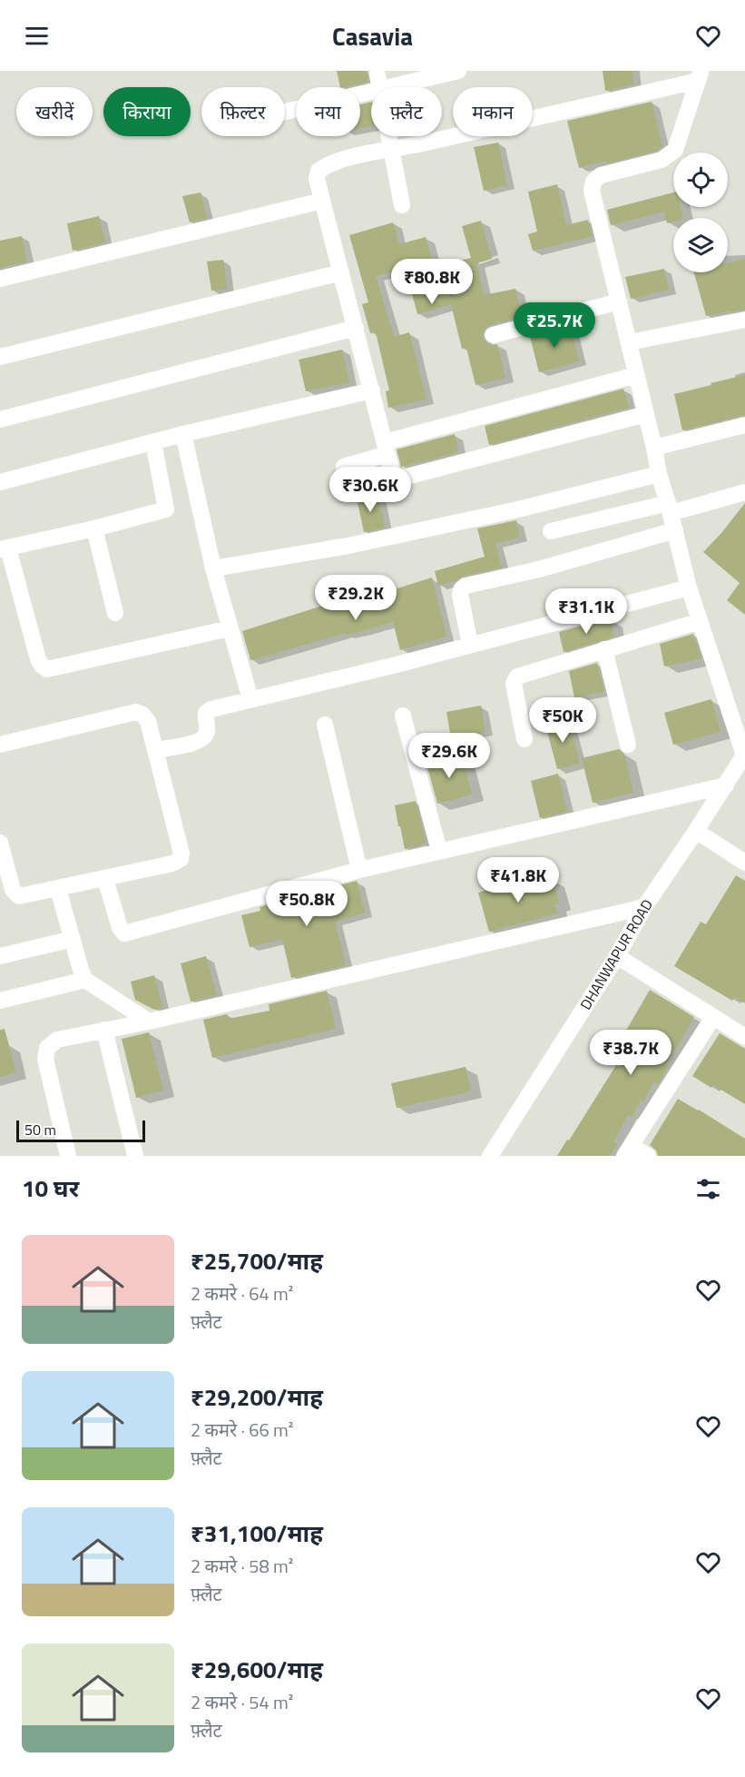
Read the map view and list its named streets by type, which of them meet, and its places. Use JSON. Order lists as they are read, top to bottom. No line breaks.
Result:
{"streets":{"street":["DHANWAPUR ROAD"]},"scale_bar":"50 m","page":{"header":"Casavia","chip":["खरीदें","किराया","फ़िल्टर","नया","फ़्लैट","मकान"],"price":["₹80.8K","₹25.7K","₹30.6K","₹29.2K","₹31.1K","₹50K","₹29.6K","₹41.8K","₹50.8K","₹38.7K"],"scale":"50 m","heading":"10 घर","list":[{"name":"₹25,700/माह","note":"2 कमरे · 64 m² · फ़्लैट"},{"name":"₹29,200/माह","note":"2 कमरे · 66 m² · फ़्लैट"},{"name":"₹31,100/माह","note":"2 कमरे · 58 m² · फ़्लैट"},{"name":"₹29,600/माह","note":"2 कमरे · 54 m² · फ़्लैट"}]}}
